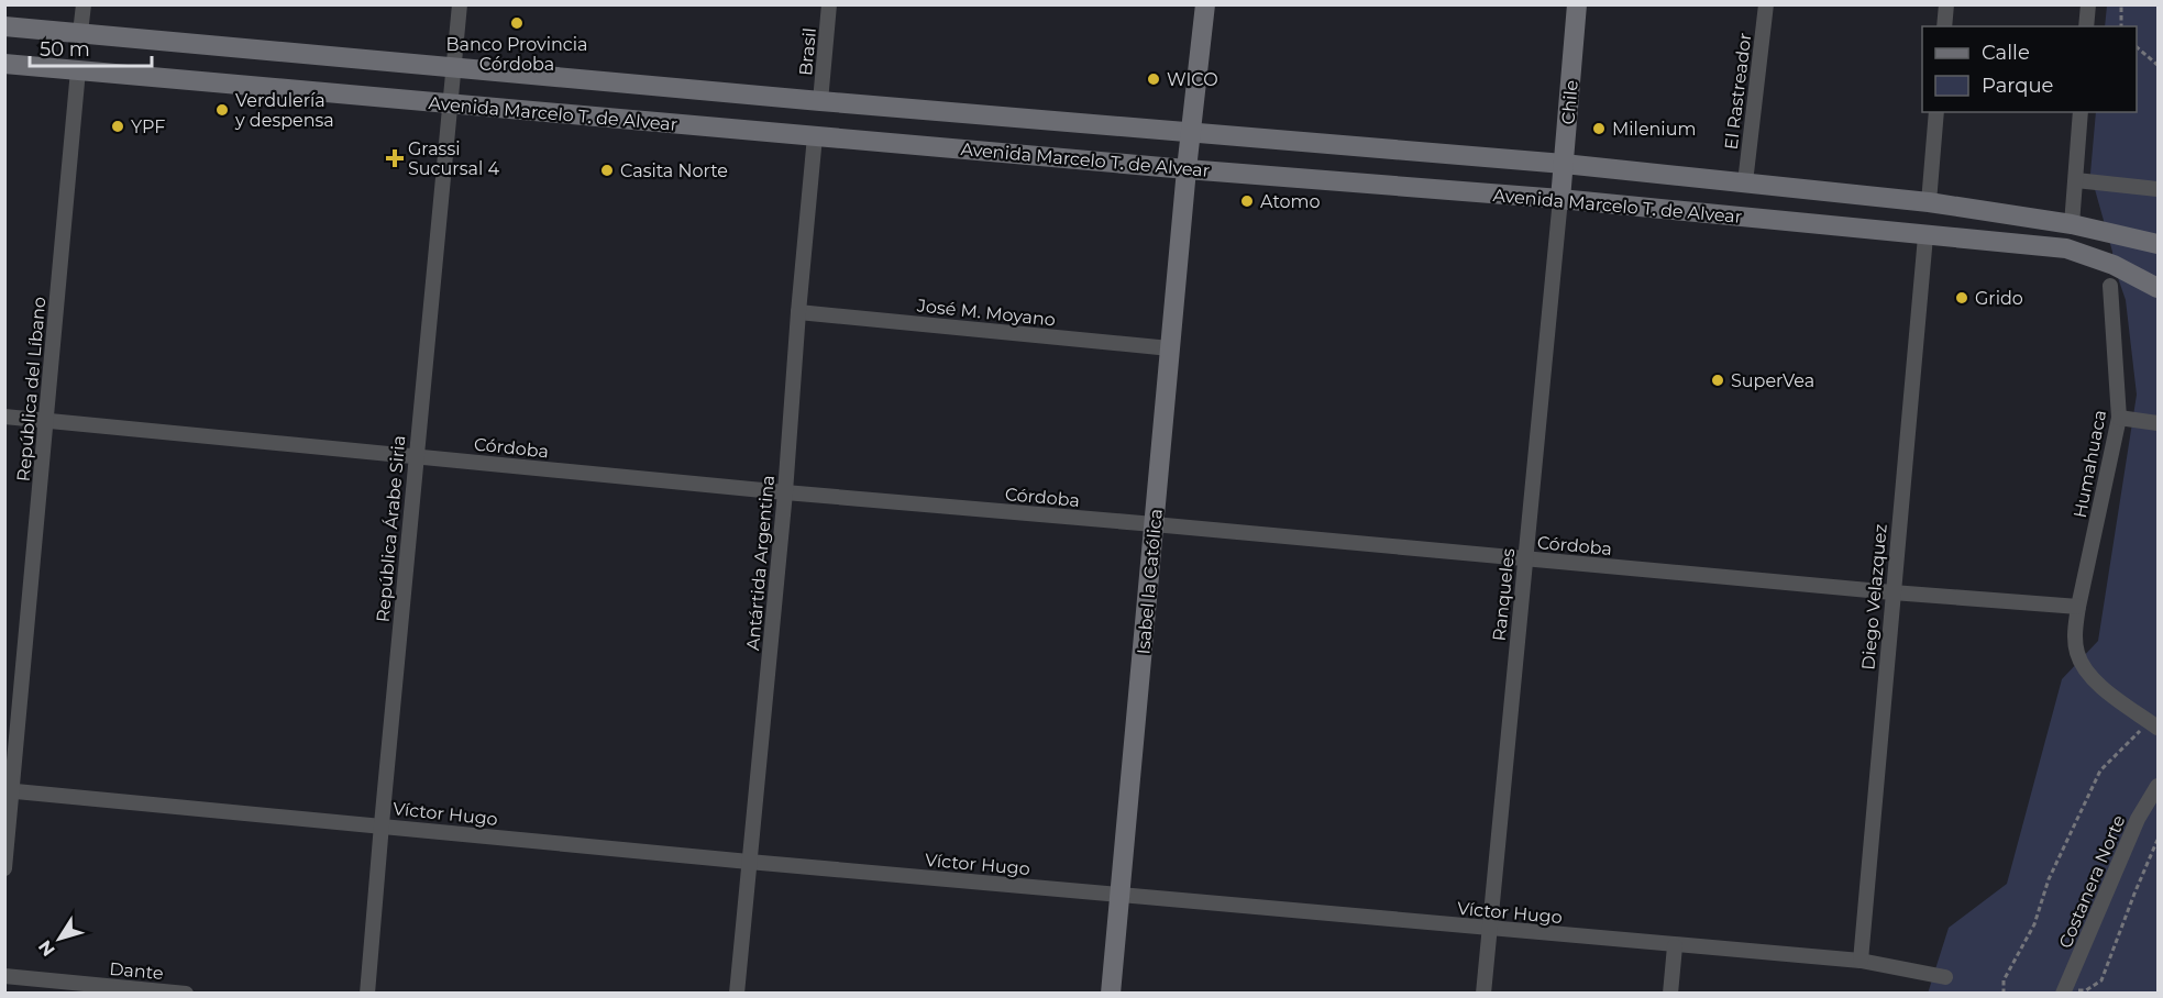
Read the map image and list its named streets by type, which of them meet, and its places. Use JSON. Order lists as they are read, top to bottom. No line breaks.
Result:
{"streets":{"main road":["Chile","Avenida Marcelo T. de Alvear","Isabel la Católica"],"street":["Brasil","El Rastreador","José M. Moyano","República del Líbano","Córdoba","Humahuaca","República Árabe Siria","Antártida Argentina","Ranqueles","Diego Velazquez","Víctor Hugo","Costanera Norte","Dante"]},"crossings":[["Brasil","Avenida Marcelo T. de Alvear"],["El Rastreador","Avenida Marcelo T. de Alvear"],["Chile","Avenida Marcelo T. de Alvear"],["Chile","Ranqueles"],["Avenida Marcelo T. de Alvear","República del Líbano"],["Avenida Marcelo T. de Alvear","República Árabe Siria"],["Avenida Marcelo T. de Alvear","Antártida Argentina"],["Avenida Marcelo T. de Alvear","Isabel la Católica"],["Avenida Marcelo T. de Alvear","Ranqueles"],["Avenida Marcelo T. de Alvear","Diego Velazquez"],["José M. Moyano","Antártida Argentina"],["José M. Moyano","Isabel la Católica"],["República del Líbano","Córdoba"],["República del Líbano","Víctor Hugo"],["Córdoba","Humahuaca"],["Córdoba","República Árabe Siria"],["Córdoba","Antártida Argentina"],["Córdoba","Isabel la Católica"],["Córdoba","Ranqueles"],["Córdoba","Diego Velazquez"],["República Árabe Siria","Víctor Hugo"],["Antártida Argentina","Víctor Hugo"],["Isabel la Católica","Víctor Hugo"],["Ranqueles","Víctor Hugo"],["Diego Velazquez","Víctor Hugo"]],"places":{"other":["Banco Provincia Córdoba","WICO","Verdulería y despensa","YPF","Milenium","Casita Norte","Atomo","Grido","SuperVea"],"health":["Grassi Sucursal 4"]},"legend":["Calle","Parque"],"scale_bar":"50 m","north":"bottom left"}
